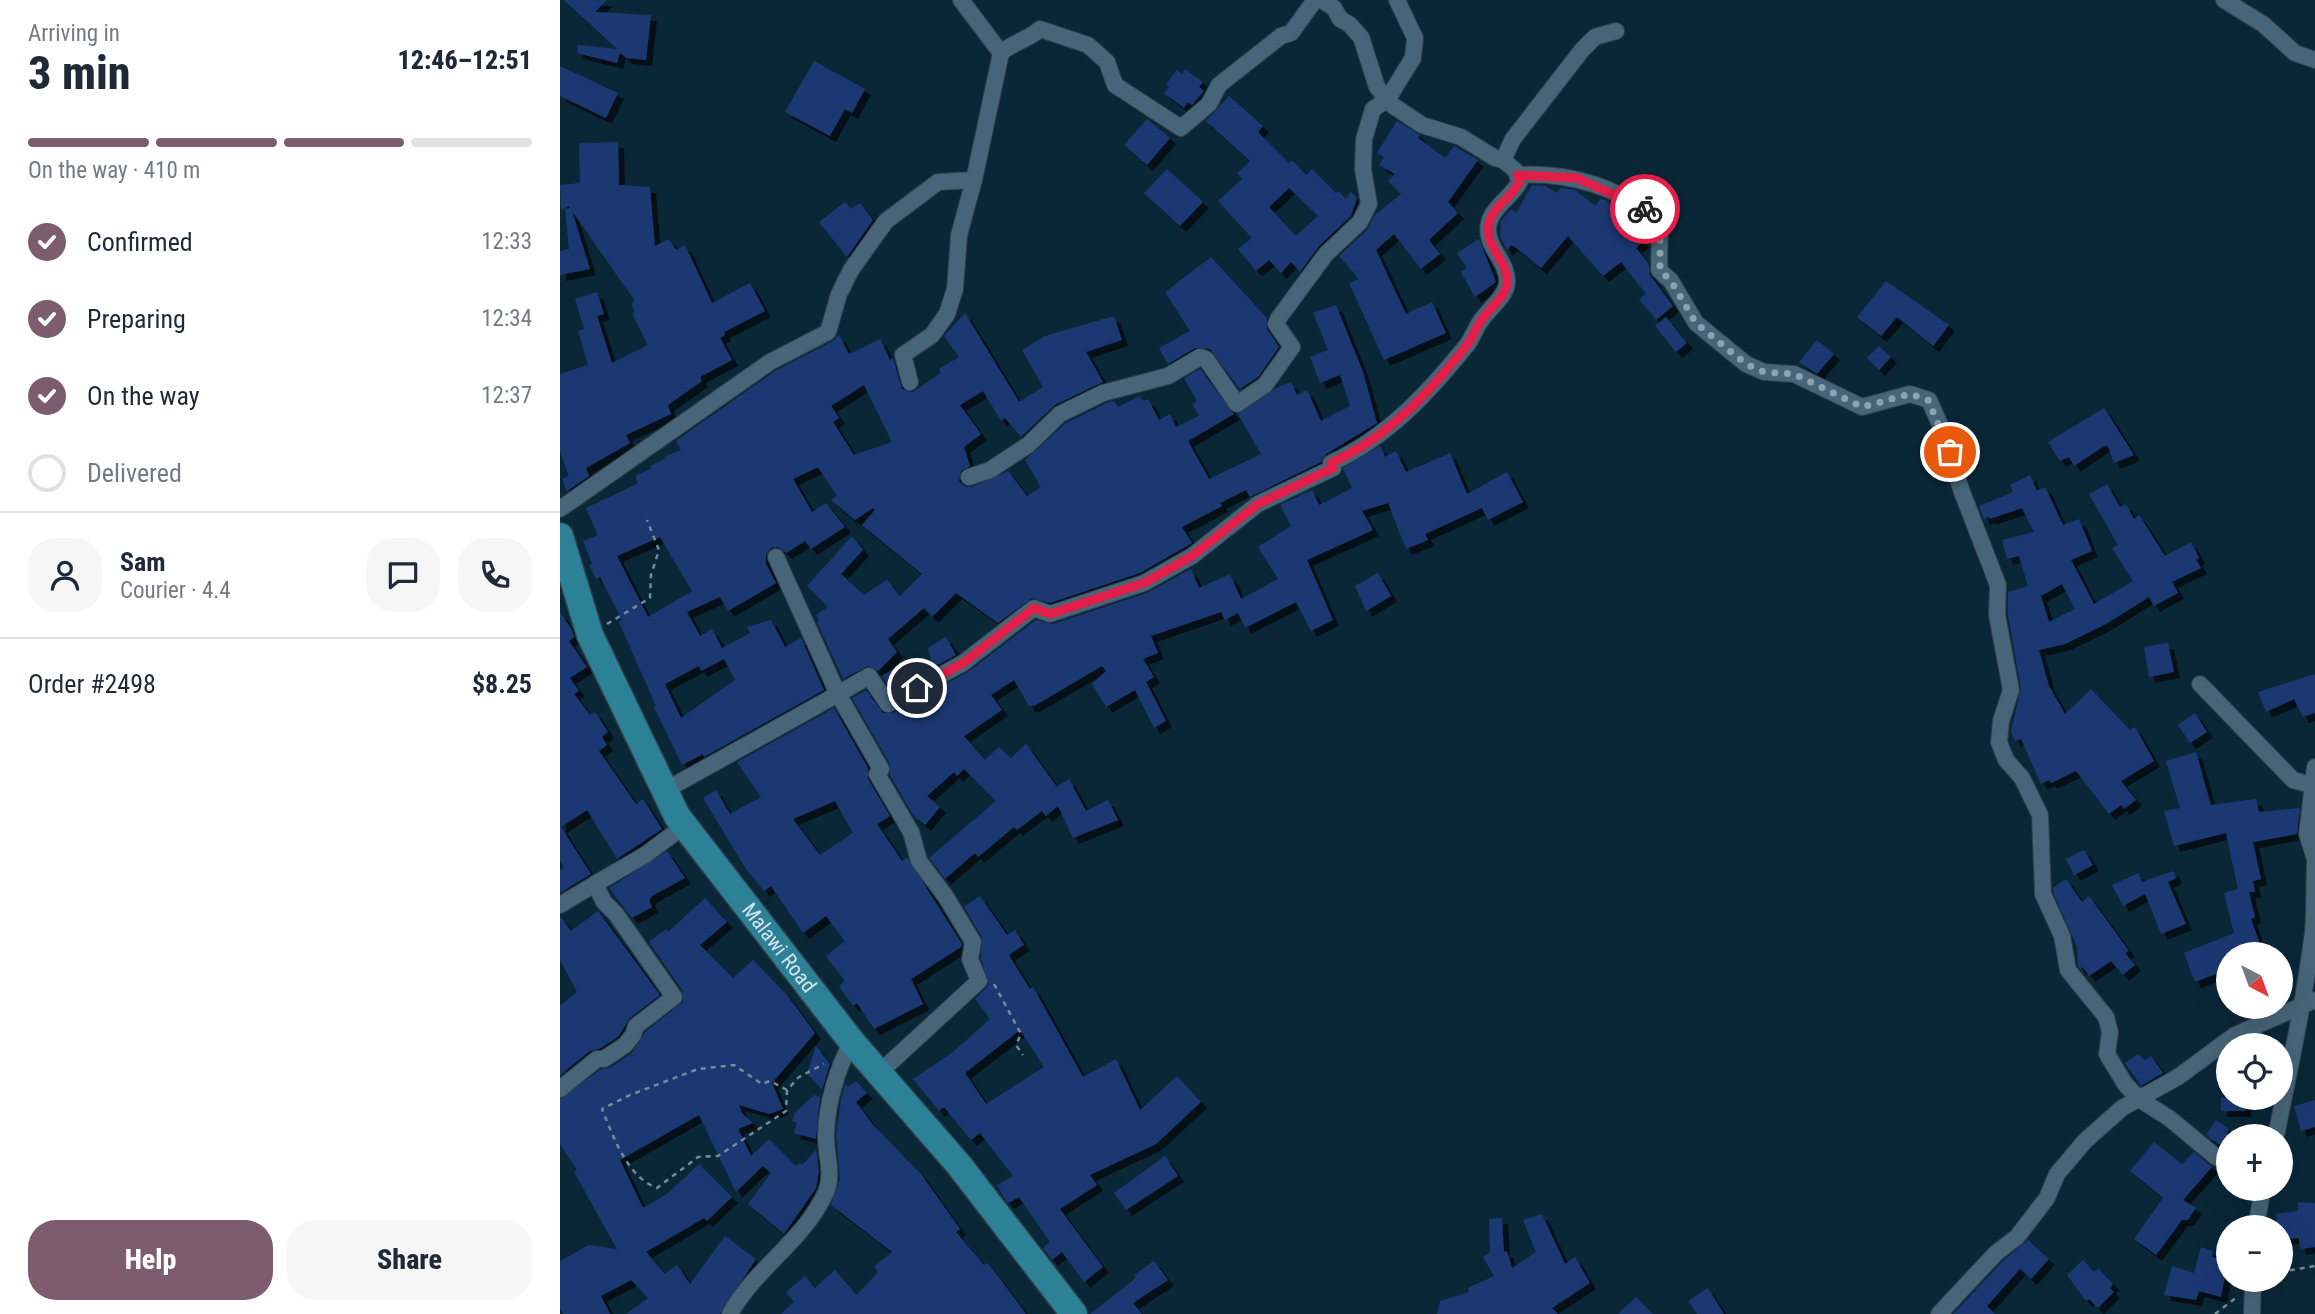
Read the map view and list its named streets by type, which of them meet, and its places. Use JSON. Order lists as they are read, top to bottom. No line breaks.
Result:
{"streets":{"main road":["Malawi Road"]},"north":"bottom right","page":{"heading":["3 min","Arriving in","12:46–12:51"],"panel":["Sam","Courier · 4.4","Order #2498","$8.25"],"bar":"On the way · 410 m","list":[["Confirmed","12:33"],["Preparing","12:34"],["On the way","12:37"],"Delivered"],"map_buttons":["+","−"],"buttons":["Help","Share"]}}
